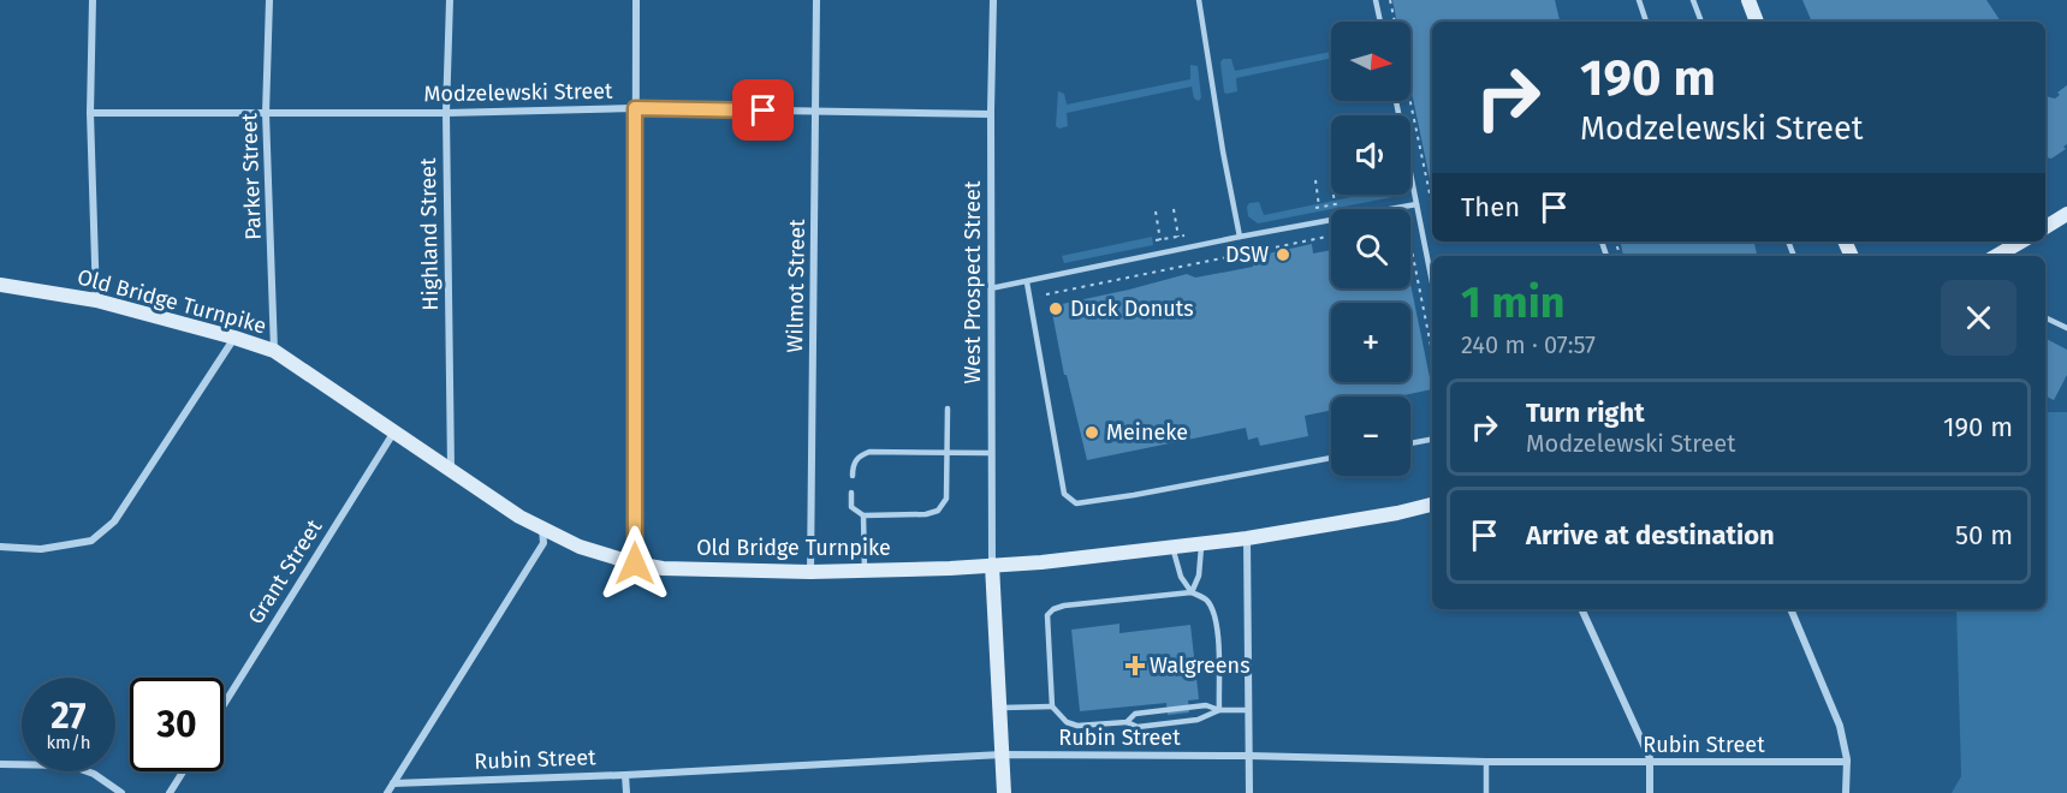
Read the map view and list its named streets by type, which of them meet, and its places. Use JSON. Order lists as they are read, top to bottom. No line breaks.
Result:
{"streets":{"street":["Modzelewski Street","Parker Street","Highland Street","West Prospect Street","Wilmot Street","Old Bridge Turnpike","Grant Street","Rubin Street"]},"crossings":[["Modzelewski Street","Parker Street"],["Modzelewski Street","Highland Street"],["Modzelewski Street","West Prospect Street"],["Modzelewski Street","Wilmot Street"],["Parker Street","Old Bridge Turnpike"],["Highland Street","Old Bridge Turnpike"],["West Prospect Street","Old Bridge Turnpike"],["Wilmot Street","Old Bridge Turnpike"],["Old Bridge Turnpike","Grant Street"]],"places":{"other":["DSW","Duck Donuts","Meineke"],"health":["Walgreens"]},"north":"right","page":{"map_buttons":["+","−"],"turn":["190 m","Modzelewski Street"],"then":"Then","heading":["1 min","240 m · 07:57"],"list":[{"name":"Turn right","note":"Modzelewski Street","value":"190 m"},{"name":"Arrive at destination","value":"50 m"}],"speed":"27 km/h","limit":"30"}}
